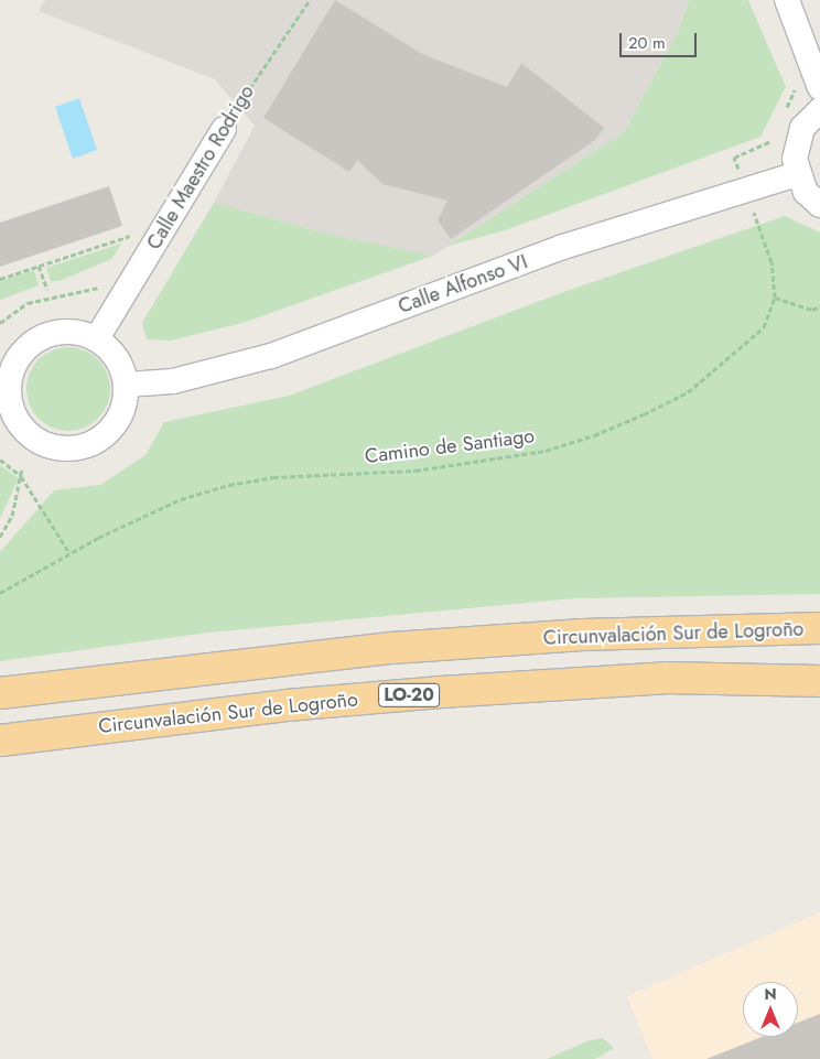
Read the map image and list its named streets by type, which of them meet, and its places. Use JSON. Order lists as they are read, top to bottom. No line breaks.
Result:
{"streets":{"highway":["Circunvalación Sur de Logroño","LO-20"],"street":["Calle Maestro Rodrigo","Calle Alfonso VI"],"path":["Camino de Santiago"]},"crossings":[["Calle Maestro Rodrigo","Calle Alfonso VI"]],"scale_bar":"20 m","north":"top"}
